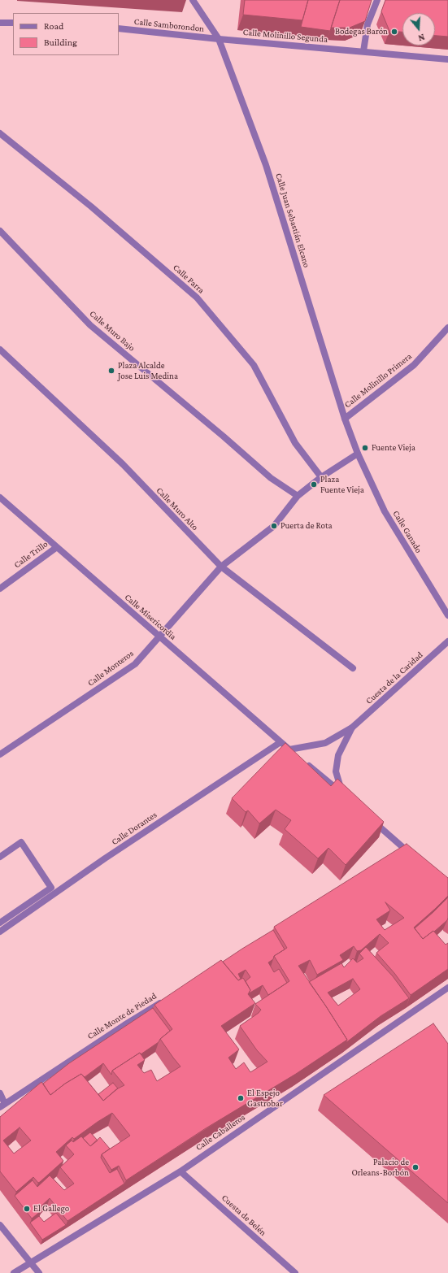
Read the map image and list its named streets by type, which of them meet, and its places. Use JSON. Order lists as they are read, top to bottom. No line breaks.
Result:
{"streets":{"street":["Calle Samborondon","Calle Molinillo Segunda","Calle Juan Sebastián Elcano","Calle Parra","Calle Muro Bajo","Calle Molinillo Primera","Calle Muro Alto","Calle Ganado","Calle Trillo","Calle Misericordia","Calle Monteros","Cuesta de la Caridad","Calle Dorantes","Calle Monte de Piedad","Calle Caballeros","Cuesta de Belén"]},"crossings":[["Calle Samborondon","Calle Molinillo Segunda"],["Calle Samborondon","Calle Juan Sebastián Elcano"],["Calle Molinillo Segunda","Calle Juan Sebastián Elcano"],["Calle Juan Sebastián Elcano","Calle Molinillo Primera"],["Calle Juan Sebastián Elcano","Calle Ganado"],["Calle Muro Bajo","Calle Monteros"],["Calle Muro Alto","Calle Monteros"],["Calle Trillo","Calle Misericordia"],["Calle Misericordia","Calle Monteros"],["Calle Misericordia","Cuesta de la Caridad"],["Calle Misericordia","Calle Dorantes"],["Calle Caballeros","Cuesta de Belén"]],"places":["Bodegas Barón","Plaza Alcalde Jose Luis Medina","Fuente Vieja","Plaza Fuente Vieja","Puerta de Rota","El Espejo Gastrobar","Palacio de Orleans-Borbón","El Gallego"],"legend":["Road","Building"],"north":"bottom"}
